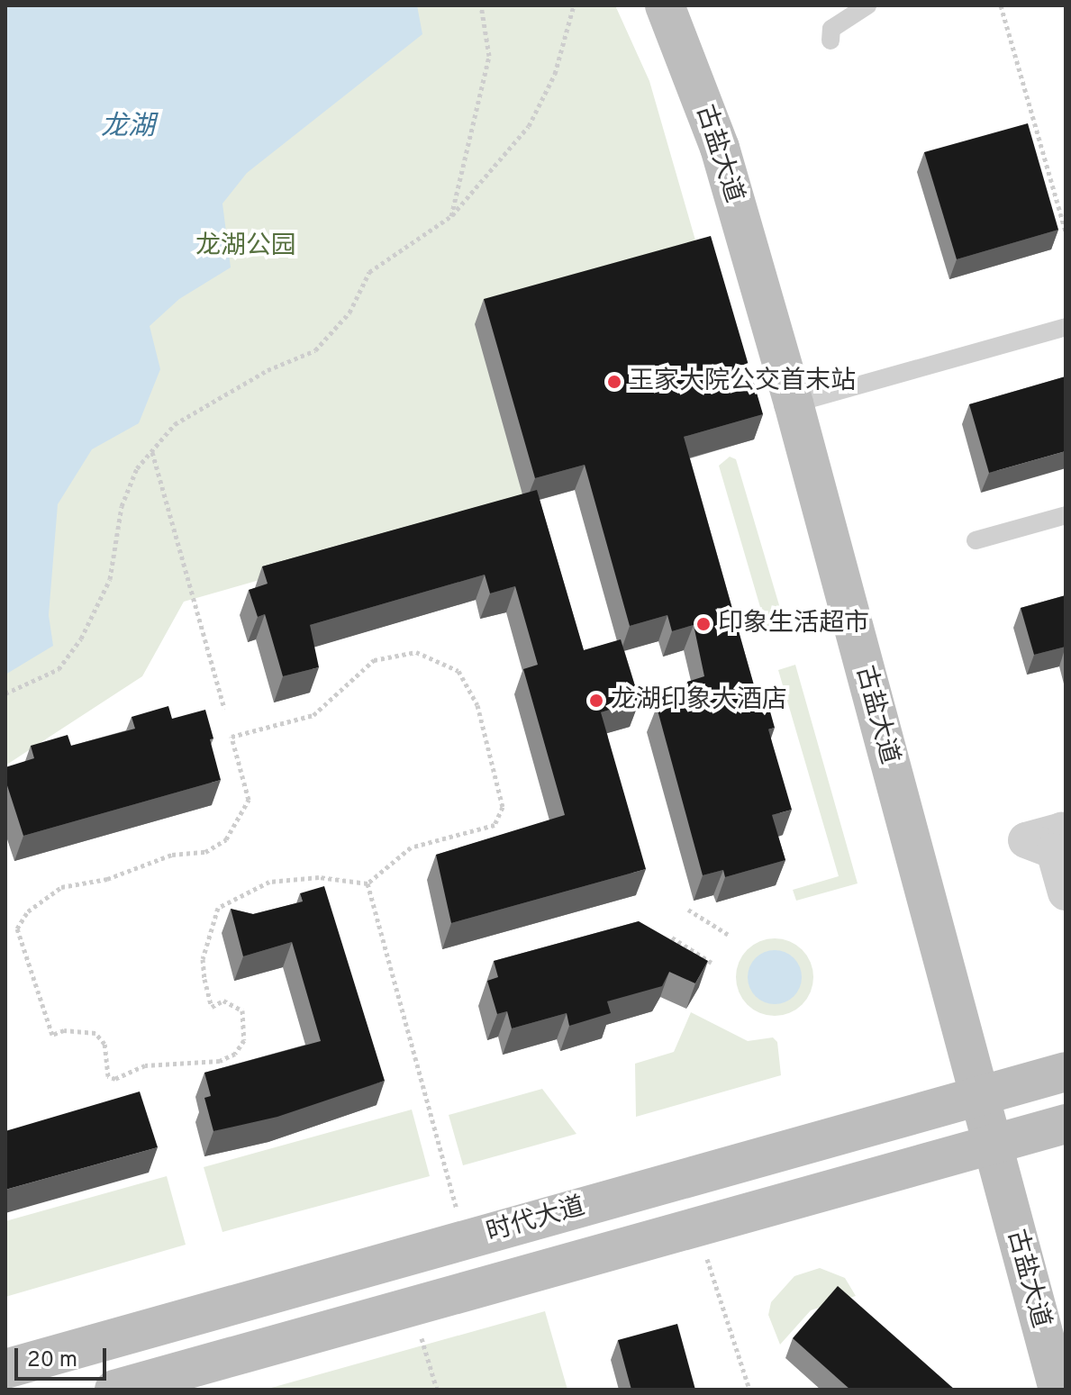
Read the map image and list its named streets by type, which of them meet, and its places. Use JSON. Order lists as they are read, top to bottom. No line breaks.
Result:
{"streets":{"main road":["古盐大道","时代大道"]},"crossings":[["古盐大道","时代大道"]],"water":["龙湖"],"parks":["龙湖公园"],"places":["王家大院公交首末站","印象生活超市","龙湖·印象大酒店"],"scale_bar":"20 m"}
